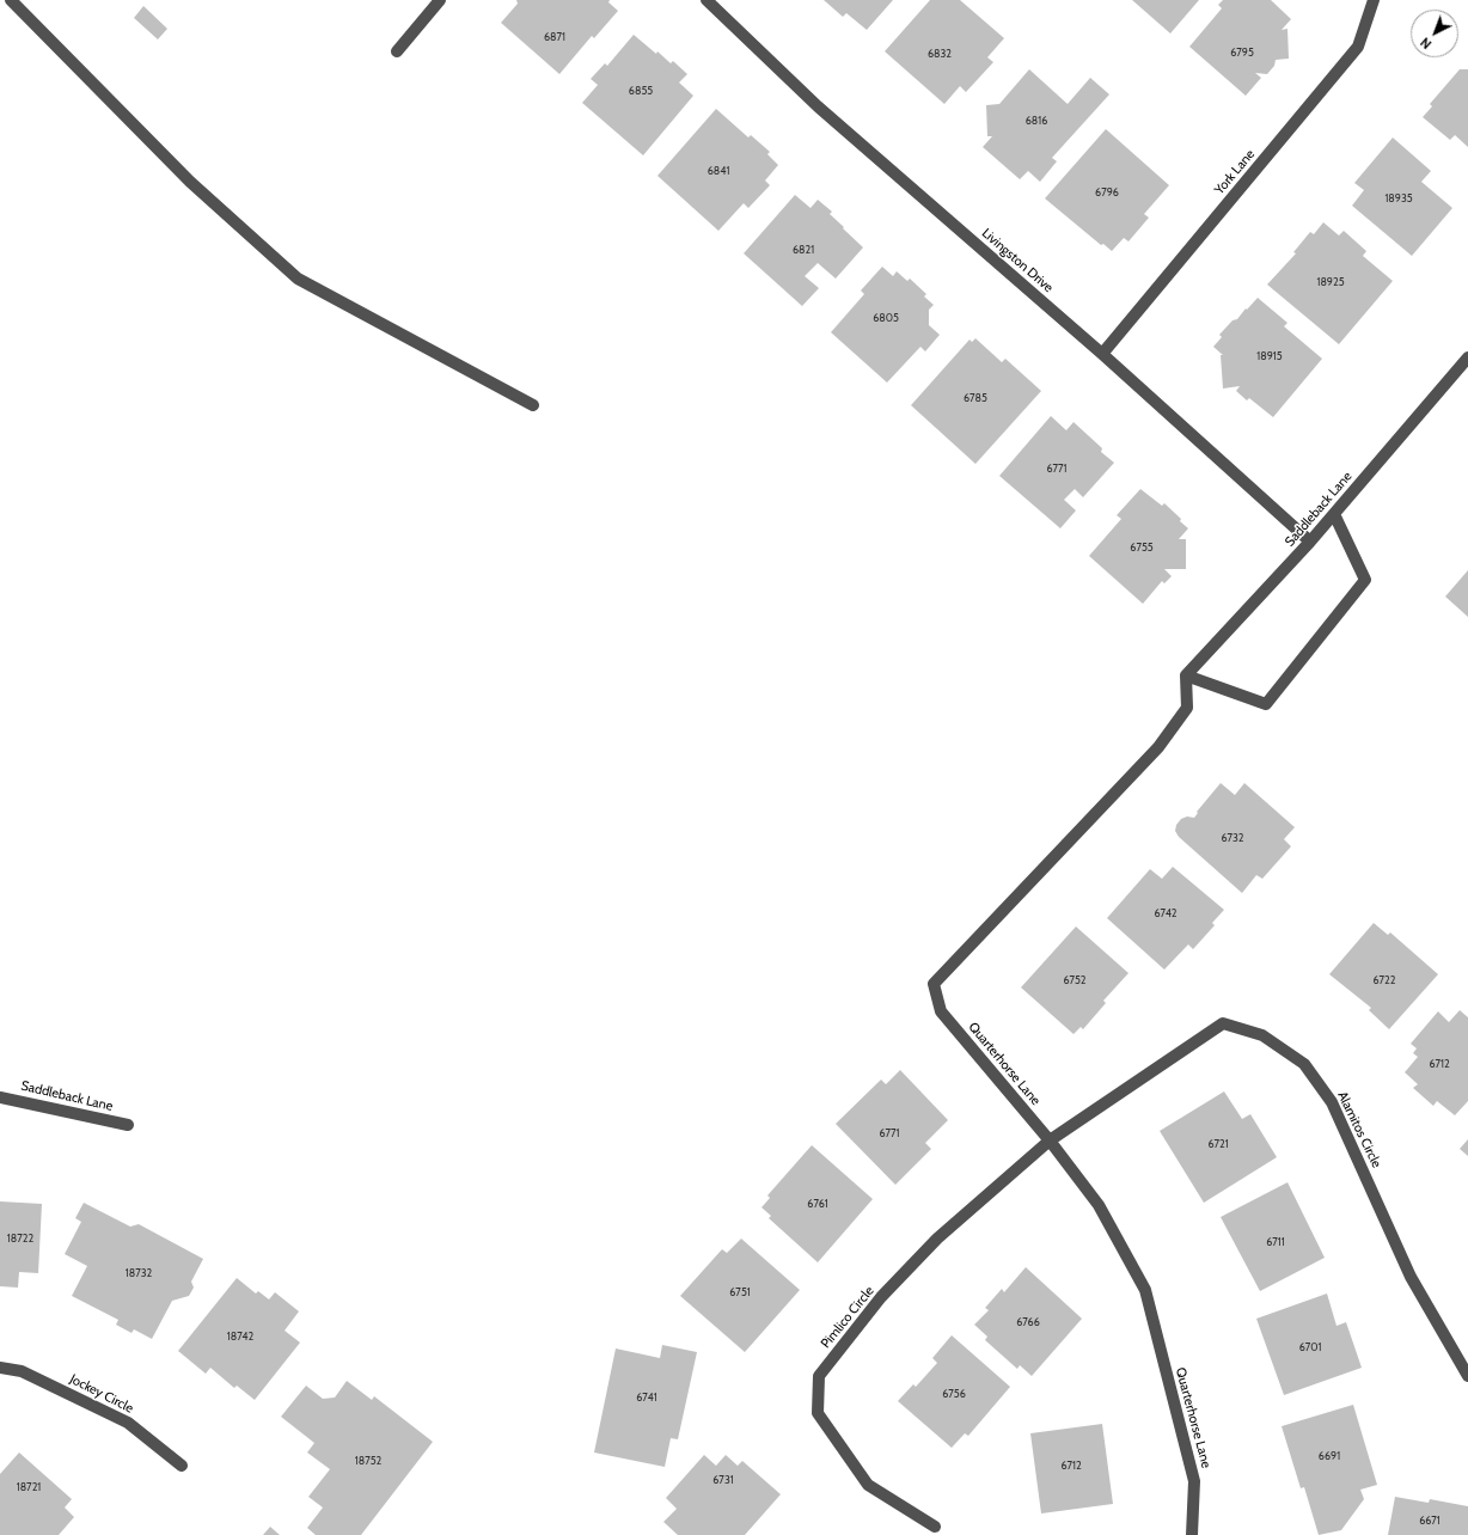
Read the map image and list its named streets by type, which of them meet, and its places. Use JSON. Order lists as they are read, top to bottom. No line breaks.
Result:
{"streets":{"street":["York Lane","Livingston Drive","Saddleback Lane","Quarterhorse Lane","Alamitos Circle","Pimlico Circle","Jockey Circle"]},"crossings":[["York Lane","Livingston Drive"],["Livingston Drive","Saddleback Lane"],["Saddleback Lane","Quarterhorse Lane"],["Quarterhorse Lane","Alamitos Circle"],["Quarterhorse Lane","Pimlico Circle"],["Alamitos Circle","Pimlico Circle"]],"house_numbers":["6871","6795","6832","6855","6816","6841","6796","18935","6821","18925","6805","18915","6785","6771","6755","6732","6742","6752","6722","6712","6771","6721","6761","18722","6711","18732","6751","6766","18742","6701","6756","6741","6691","18752","6712","6731","18721","6671"],"north":"bottom left"}
